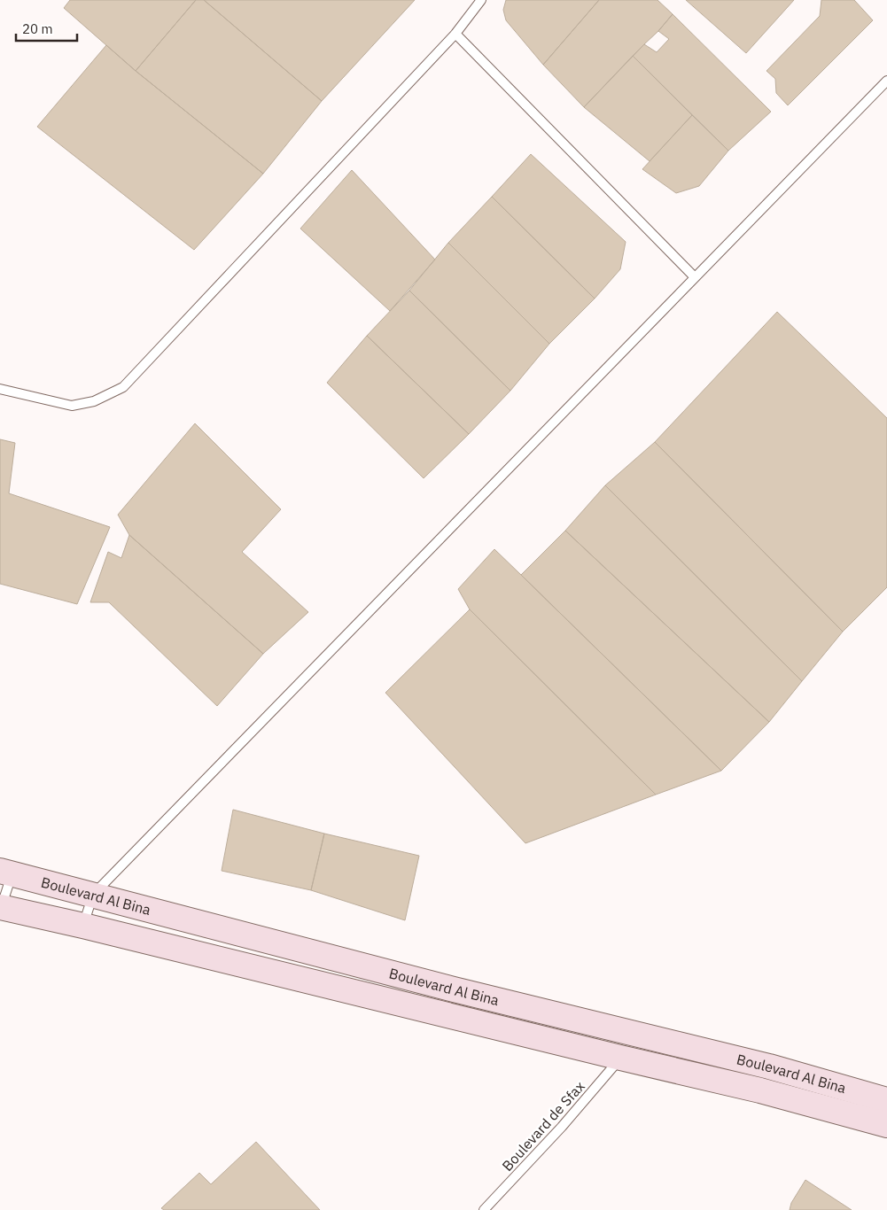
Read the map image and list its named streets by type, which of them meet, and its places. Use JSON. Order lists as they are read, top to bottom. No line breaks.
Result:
{"streets":{"main road":["Boulevard Al Bina"],"lane":["Boulevard de Sfax"]},"crossings":[["Boulevard Al Bina","Boulevard de Sfax"]],"scale_bar":"20 m"}
